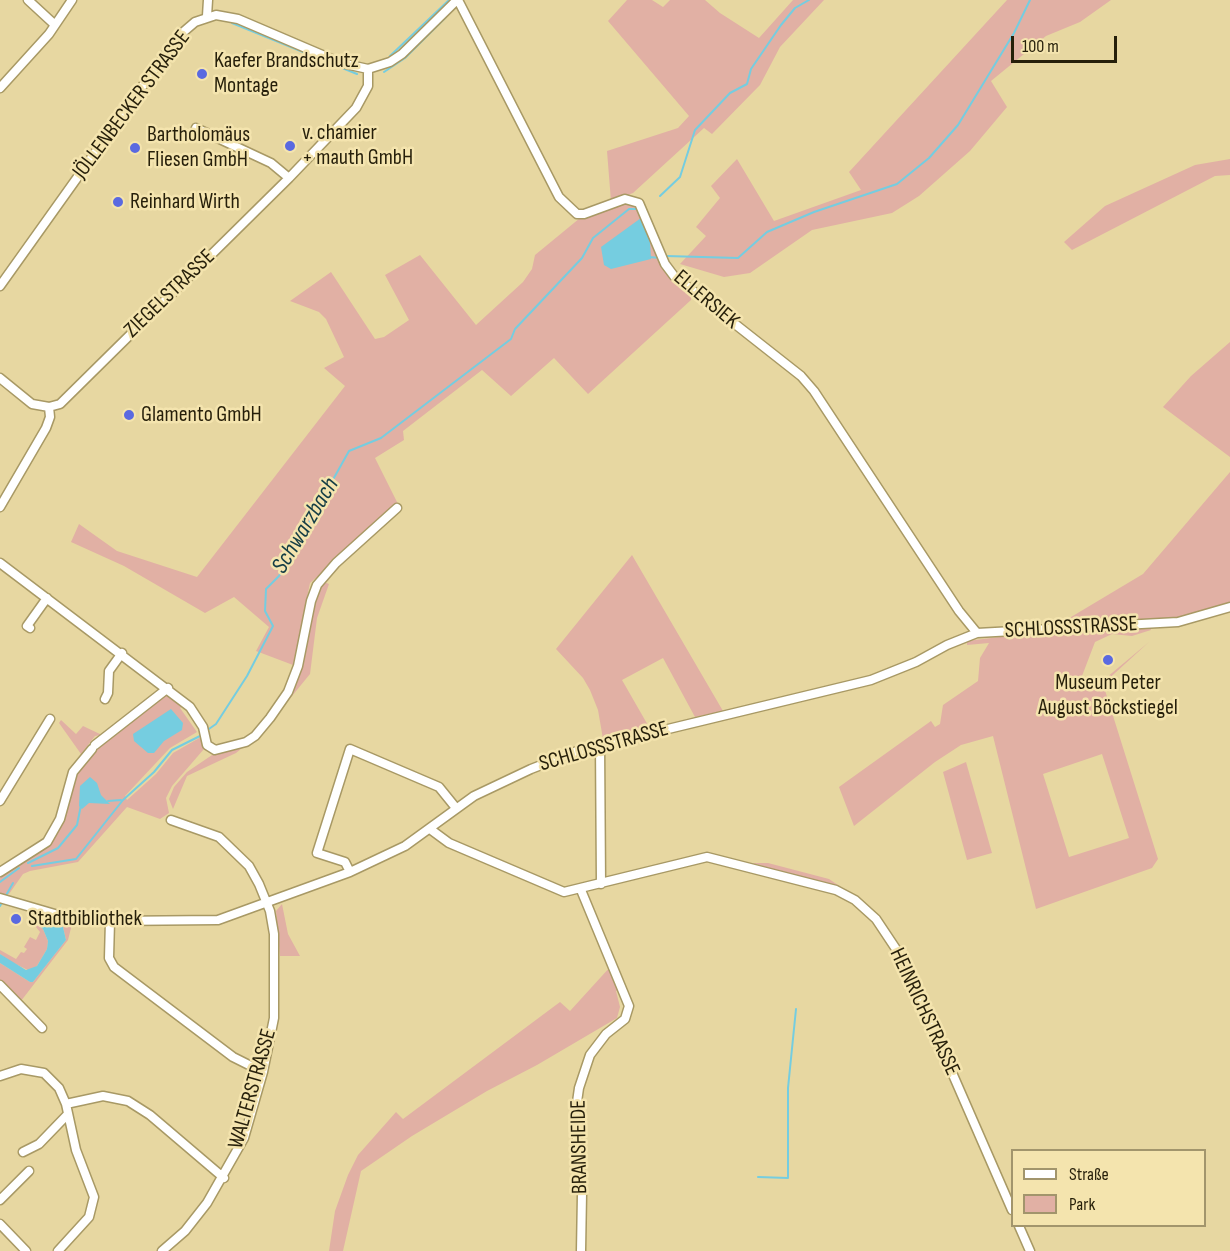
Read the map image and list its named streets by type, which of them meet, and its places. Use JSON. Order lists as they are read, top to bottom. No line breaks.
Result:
{"streets":{"street":["JÖLLENBECKER STRASSE","ZIEGELSTRASSE","ELLERSIEK","SCHLOSSSTRASSE","HEINRICHSTRASSE","WALTERSTRASSE","BRANSHEIDE"]},"crossings":[["JÖLLENBECKER STRASSE","ZIEGELSTRASSE"],["ELLERSIEK","SCHLOSSSTRASSE"],["SCHLOSSSTRASSE","HEINRICHSTRASSE"],["SCHLOSSSTRASSE","WALTERSTRASSE"],["HEINRICHSTRASSE","BRANSHEIDE"]],"water":["Schwarzbach"],"places":["Kaefer Brandschutz Montage","v. chamier + mauth GmbH","Bartholomäus Fliesen GmbH","Reinhard Wirth","Glamento GmbH","Museum Peter August Böckstiegel","Stadtbibliothek"],"legend":["Straße","Park"],"scale_bar":"100 m"}
